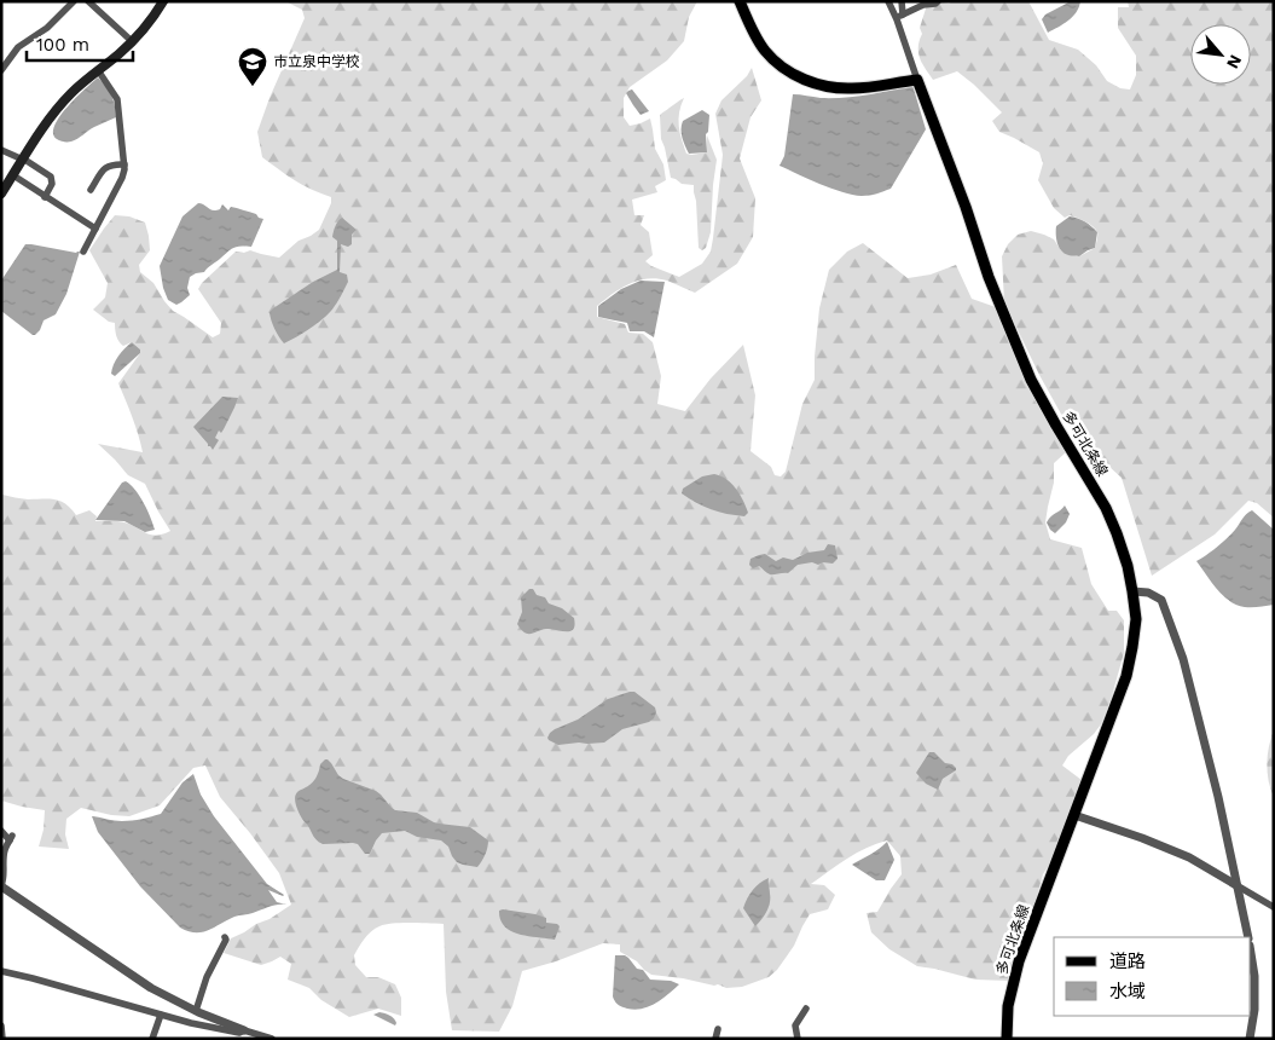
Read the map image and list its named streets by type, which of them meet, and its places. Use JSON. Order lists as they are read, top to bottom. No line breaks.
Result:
{"streets":{"main road":["多可北条線"]},"places":{"school or university":["市立泉中学校"]},"legend":["道路","水域"],"scale_bar":"100 m","north":"bottom right"}
